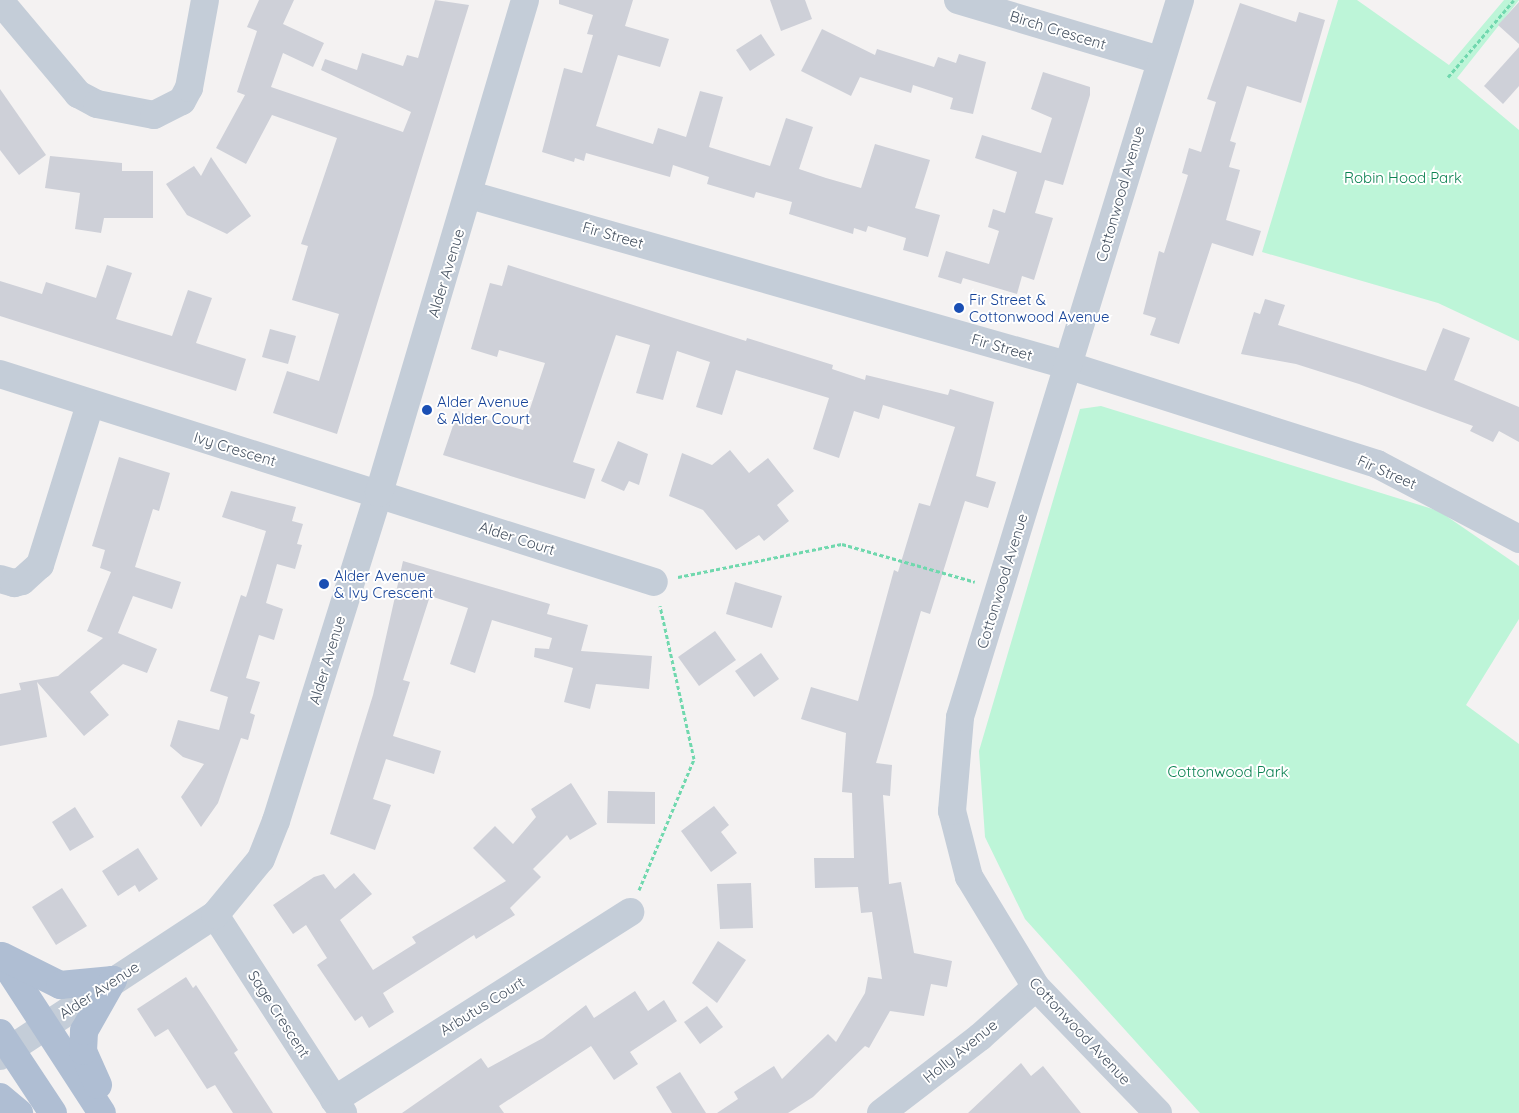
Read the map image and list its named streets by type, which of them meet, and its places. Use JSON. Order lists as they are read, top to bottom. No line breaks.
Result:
{"streets":{"street":["Birch Crescent","Cottonwood Avenue","Fir Street","Alder Avenue","Ivy Crescent","Alder Court","Arbutus Court","Sage Crescent","Holly Avenue"]},"crossings":[["Birch Crescent","Cottonwood Avenue"],["Cottonwood Avenue","Fir Street"],["Cottonwood Avenue","Holly Avenue"],["Fir Street","Alder Avenue"],["Alder Avenue","Ivy Crescent"],["Alder Avenue","Alder Court"],["Alder Avenue","Sage Crescent"],["Ivy Crescent","Alder Court"],["Arbutus Court","Sage Crescent"]],"parks":["Robin Hood Park","Cottonwood Park"],"places":["Fir Street & Cottonwood Avenue","Alder Avenue & Alder Court","Alder Avenue & Ivy Crescent"]}
